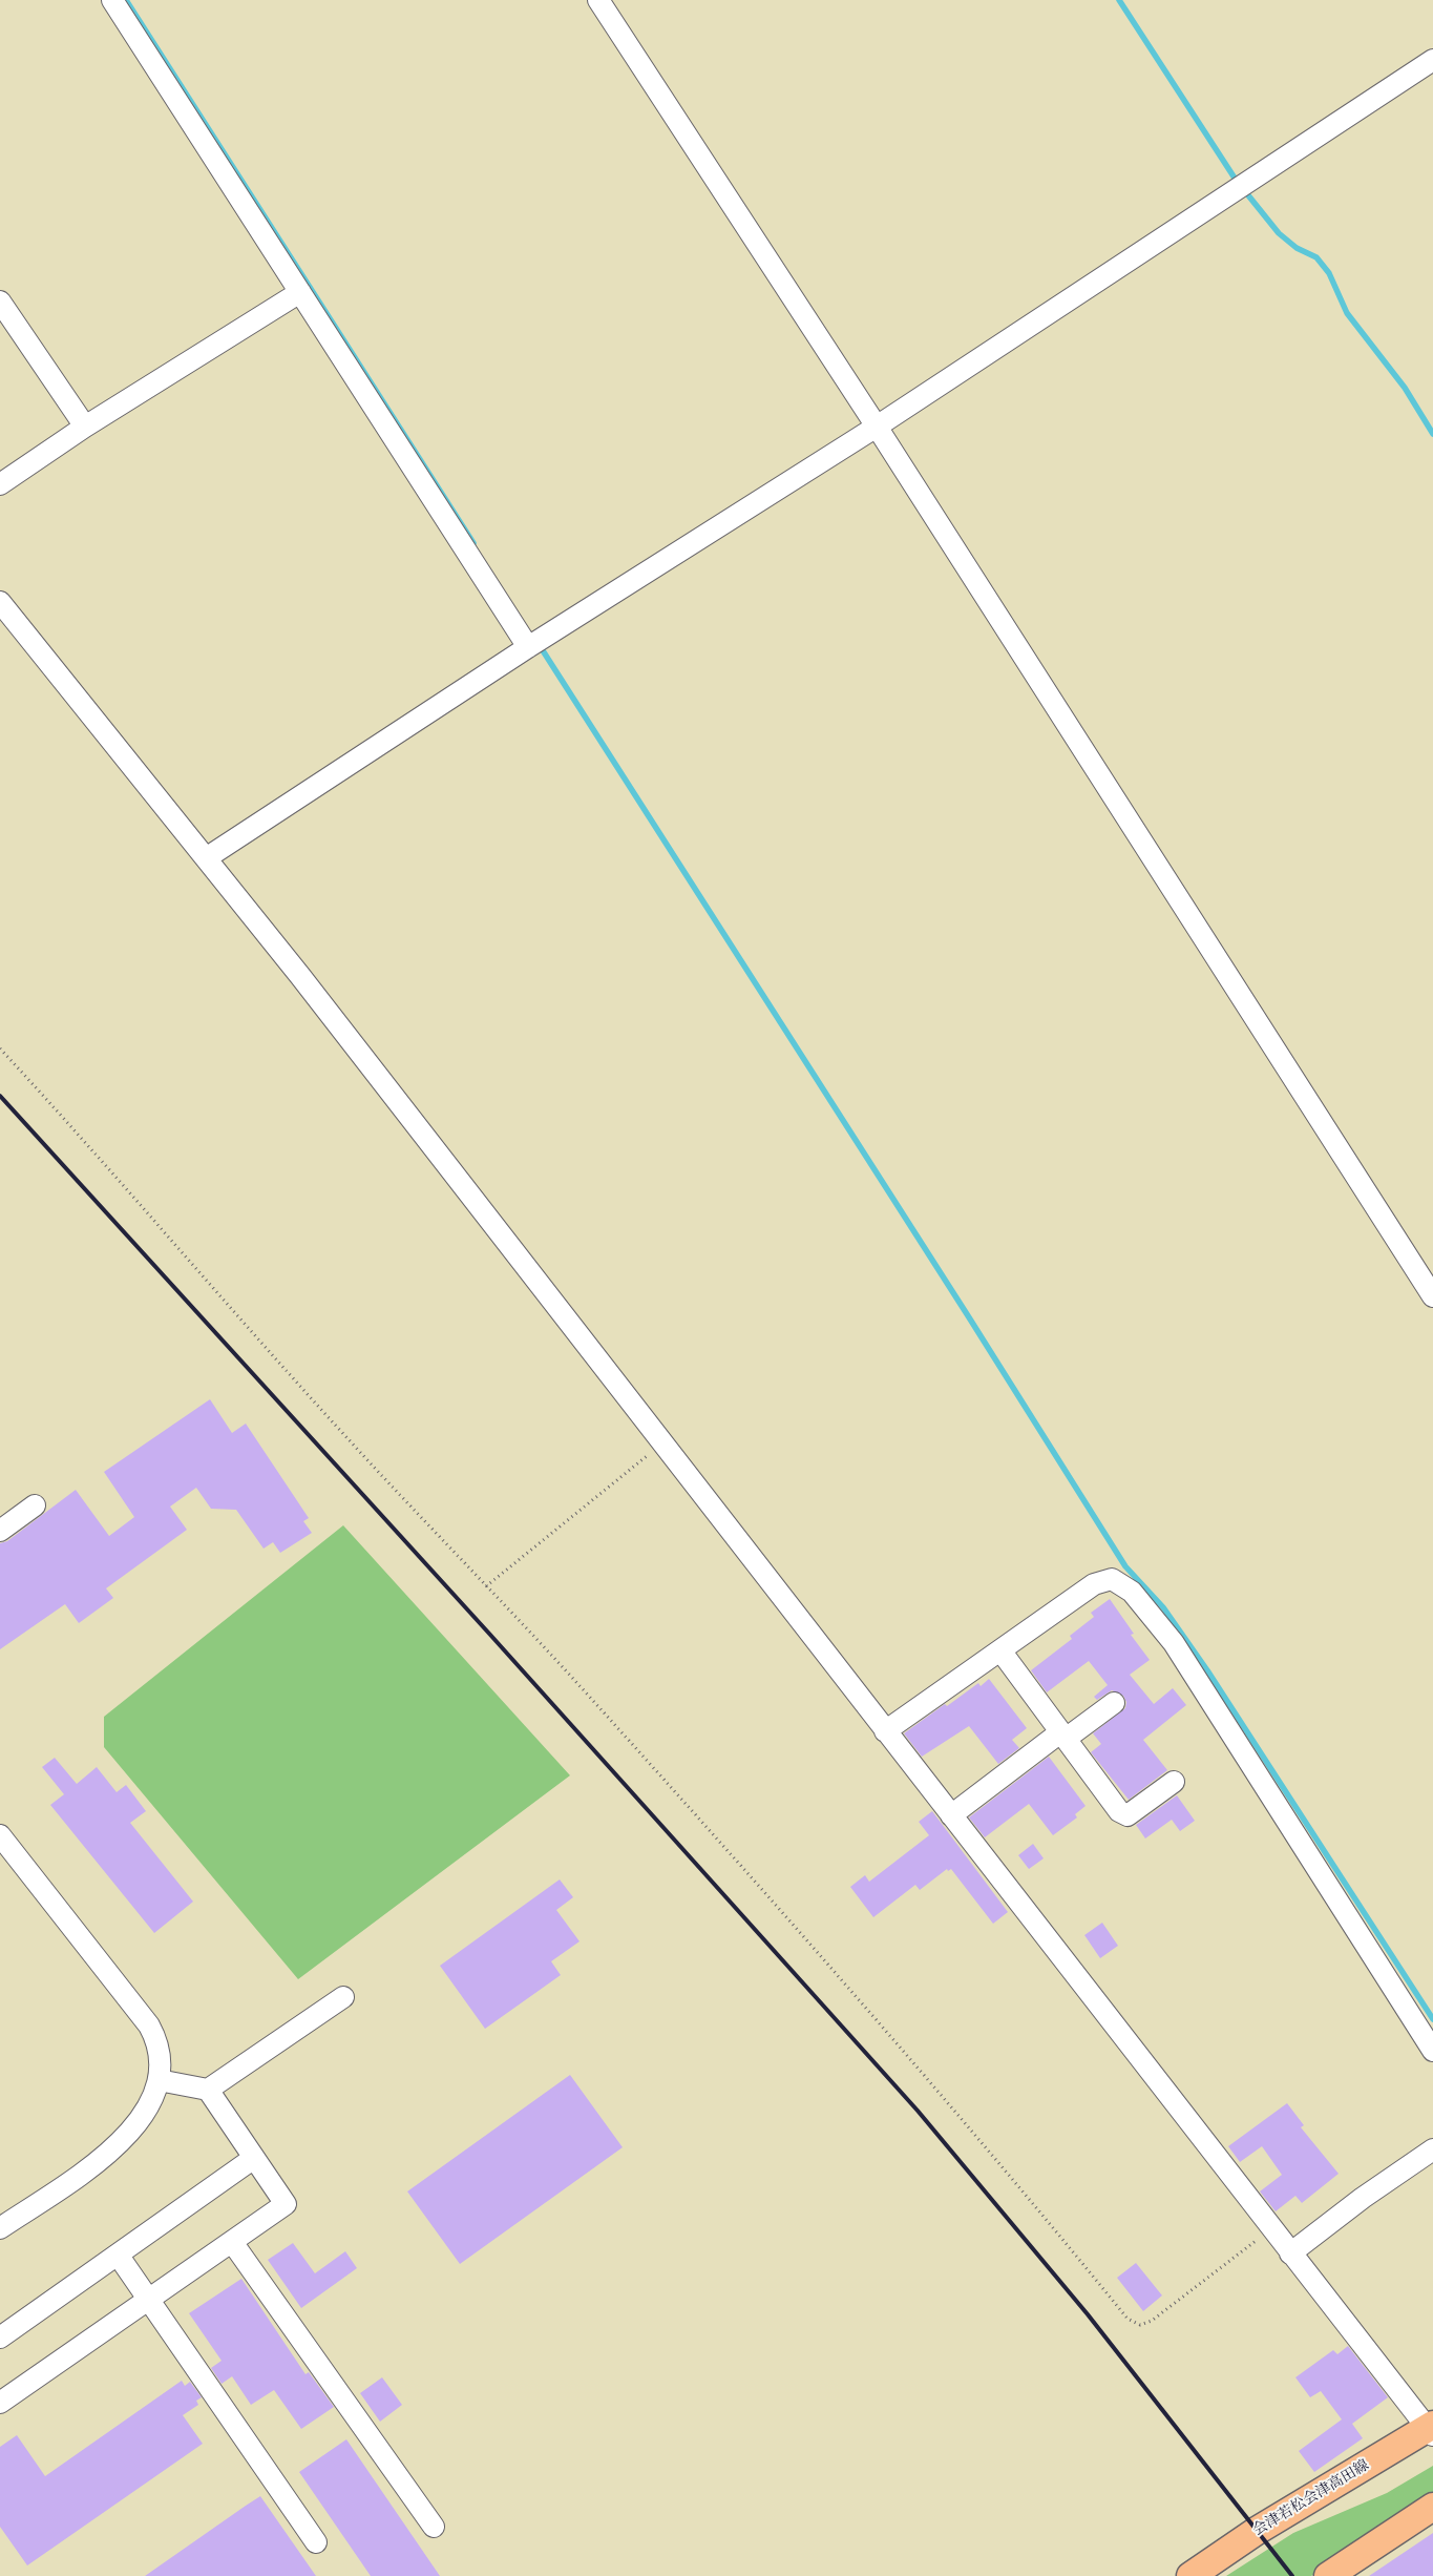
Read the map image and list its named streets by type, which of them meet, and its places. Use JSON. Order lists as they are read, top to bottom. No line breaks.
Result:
{"streets":{"main road":["会津若松会津高田線"]}}
